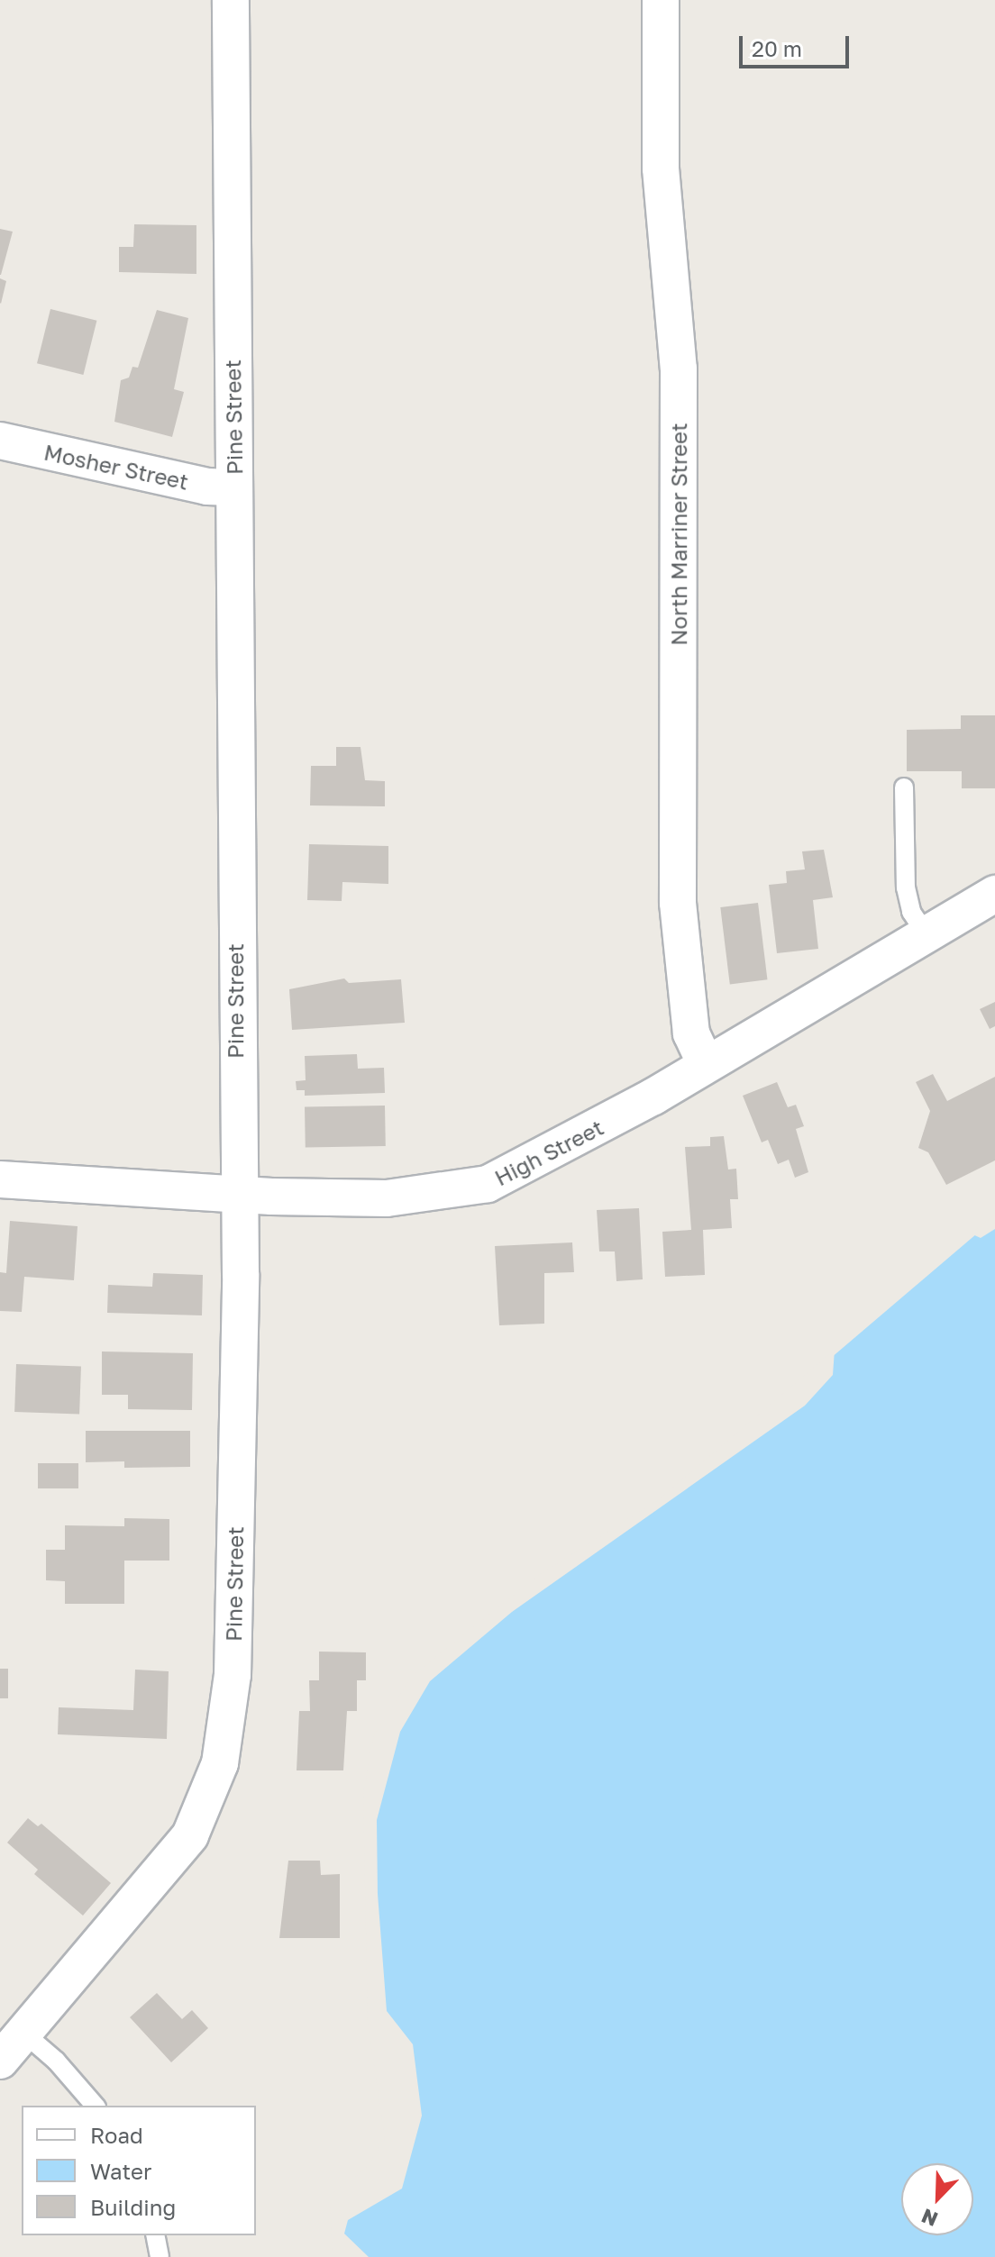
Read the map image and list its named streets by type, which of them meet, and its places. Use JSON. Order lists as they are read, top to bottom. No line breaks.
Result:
{"streets":{"street":["Pine Street","Mosher Street","North Marriner Street","High Street"]},"crossings":[["Pine Street","Mosher Street"],["Pine Street","High Street"],["North Marriner Street","High Street"]],"legend":["Road","Water","Building"],"scale_bar":"20 m","north":"bottom left"}
